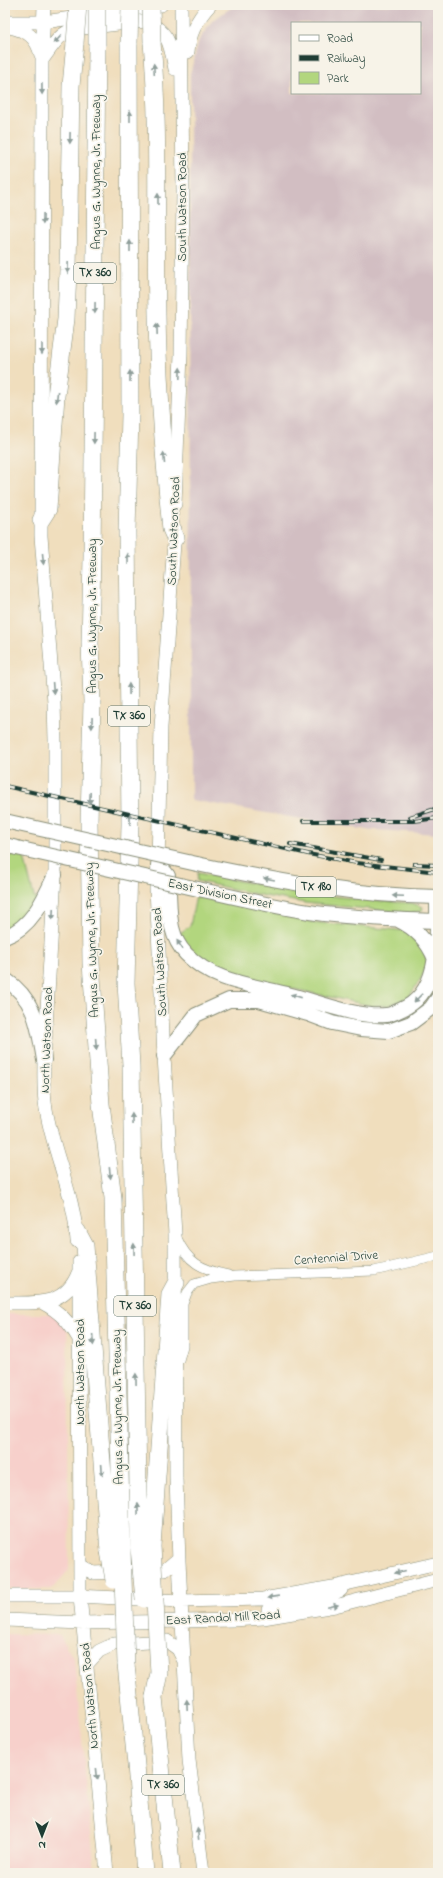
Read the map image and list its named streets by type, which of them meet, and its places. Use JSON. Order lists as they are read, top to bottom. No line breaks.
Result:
{"streets":{"highway":["Angus G. Wynne, Jr. Freeway","TX 360"],"main road":["South Watson Road","TX 180","East Division Street","North Watson Road","East Randol Mill Road"],"street":["Centennial Drive"]},"crossings":[["Angus G. Wynne, Jr. Freeway","TX 360"],["North Watson Road","East Randol Mill Road"]],"one_way":["South Watson Road"],"legend":["Road","Railway","Park"],"north":"bottom"}
